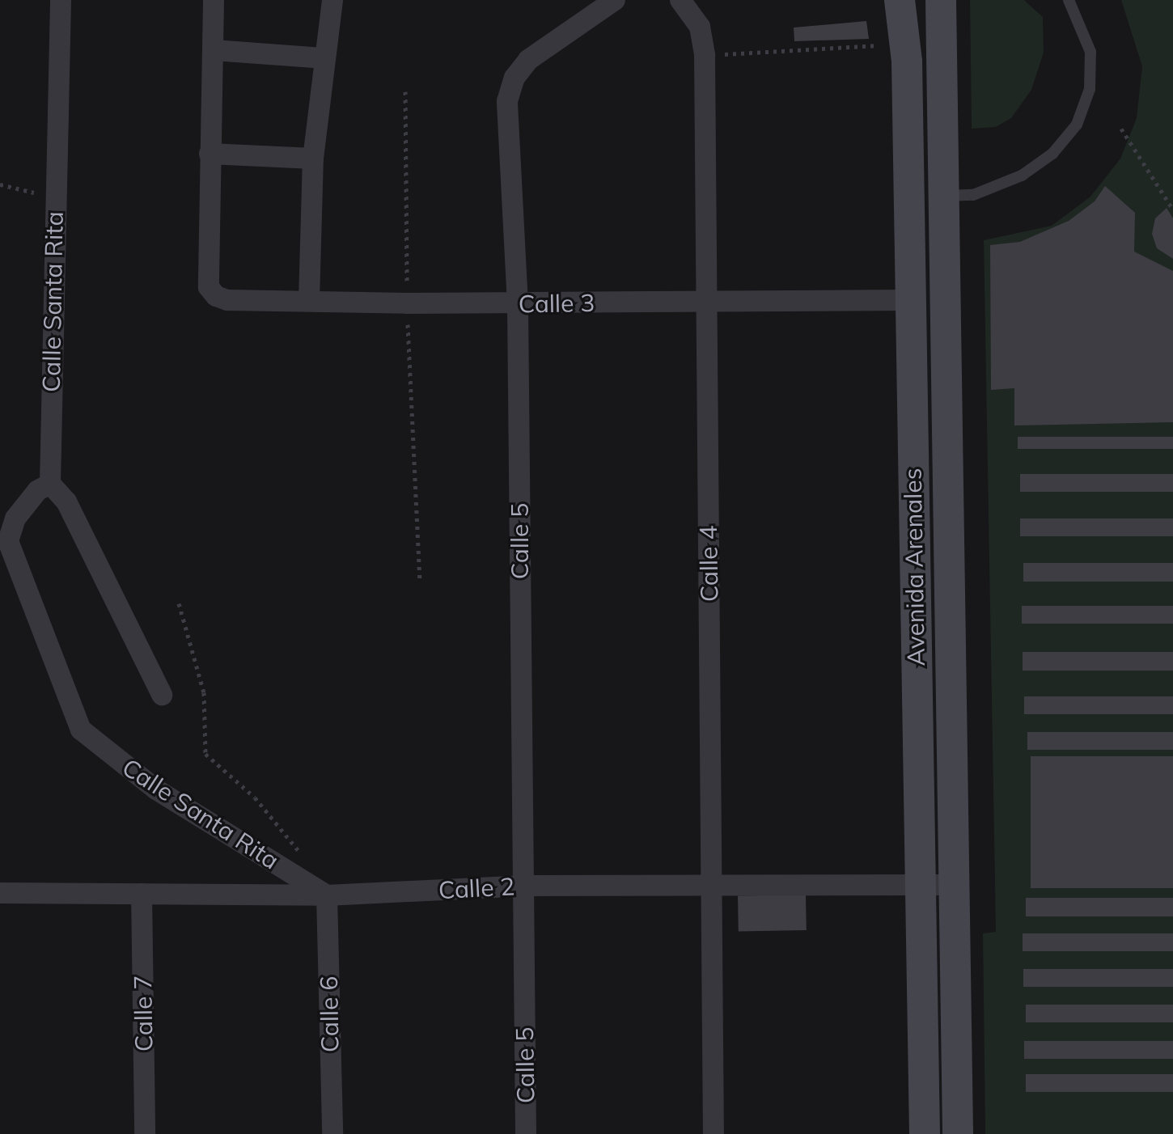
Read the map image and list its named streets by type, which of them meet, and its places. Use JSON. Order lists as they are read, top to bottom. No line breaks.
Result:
{"streets":{"street":["Calle Santa Rita","Calle 3","Calle 5","Calle 4","Avenida Arenales","Calle 2","Calle 7","Calle 6"]},"crossings":[["Calle Santa Rita","Calle 2"],["Calle Santa Rita","Calle 6"],["Calle 3","Calle 5"],["Calle 3","Calle 4"],["Calle 3","Avenida Arenales"],["Calle 5","Calle 2"],["Calle 4","Calle 2"],["Avenida Arenales","Calle 2"],["Calle 2","Calle 7"],["Calle 2","Calle 6"]]}
